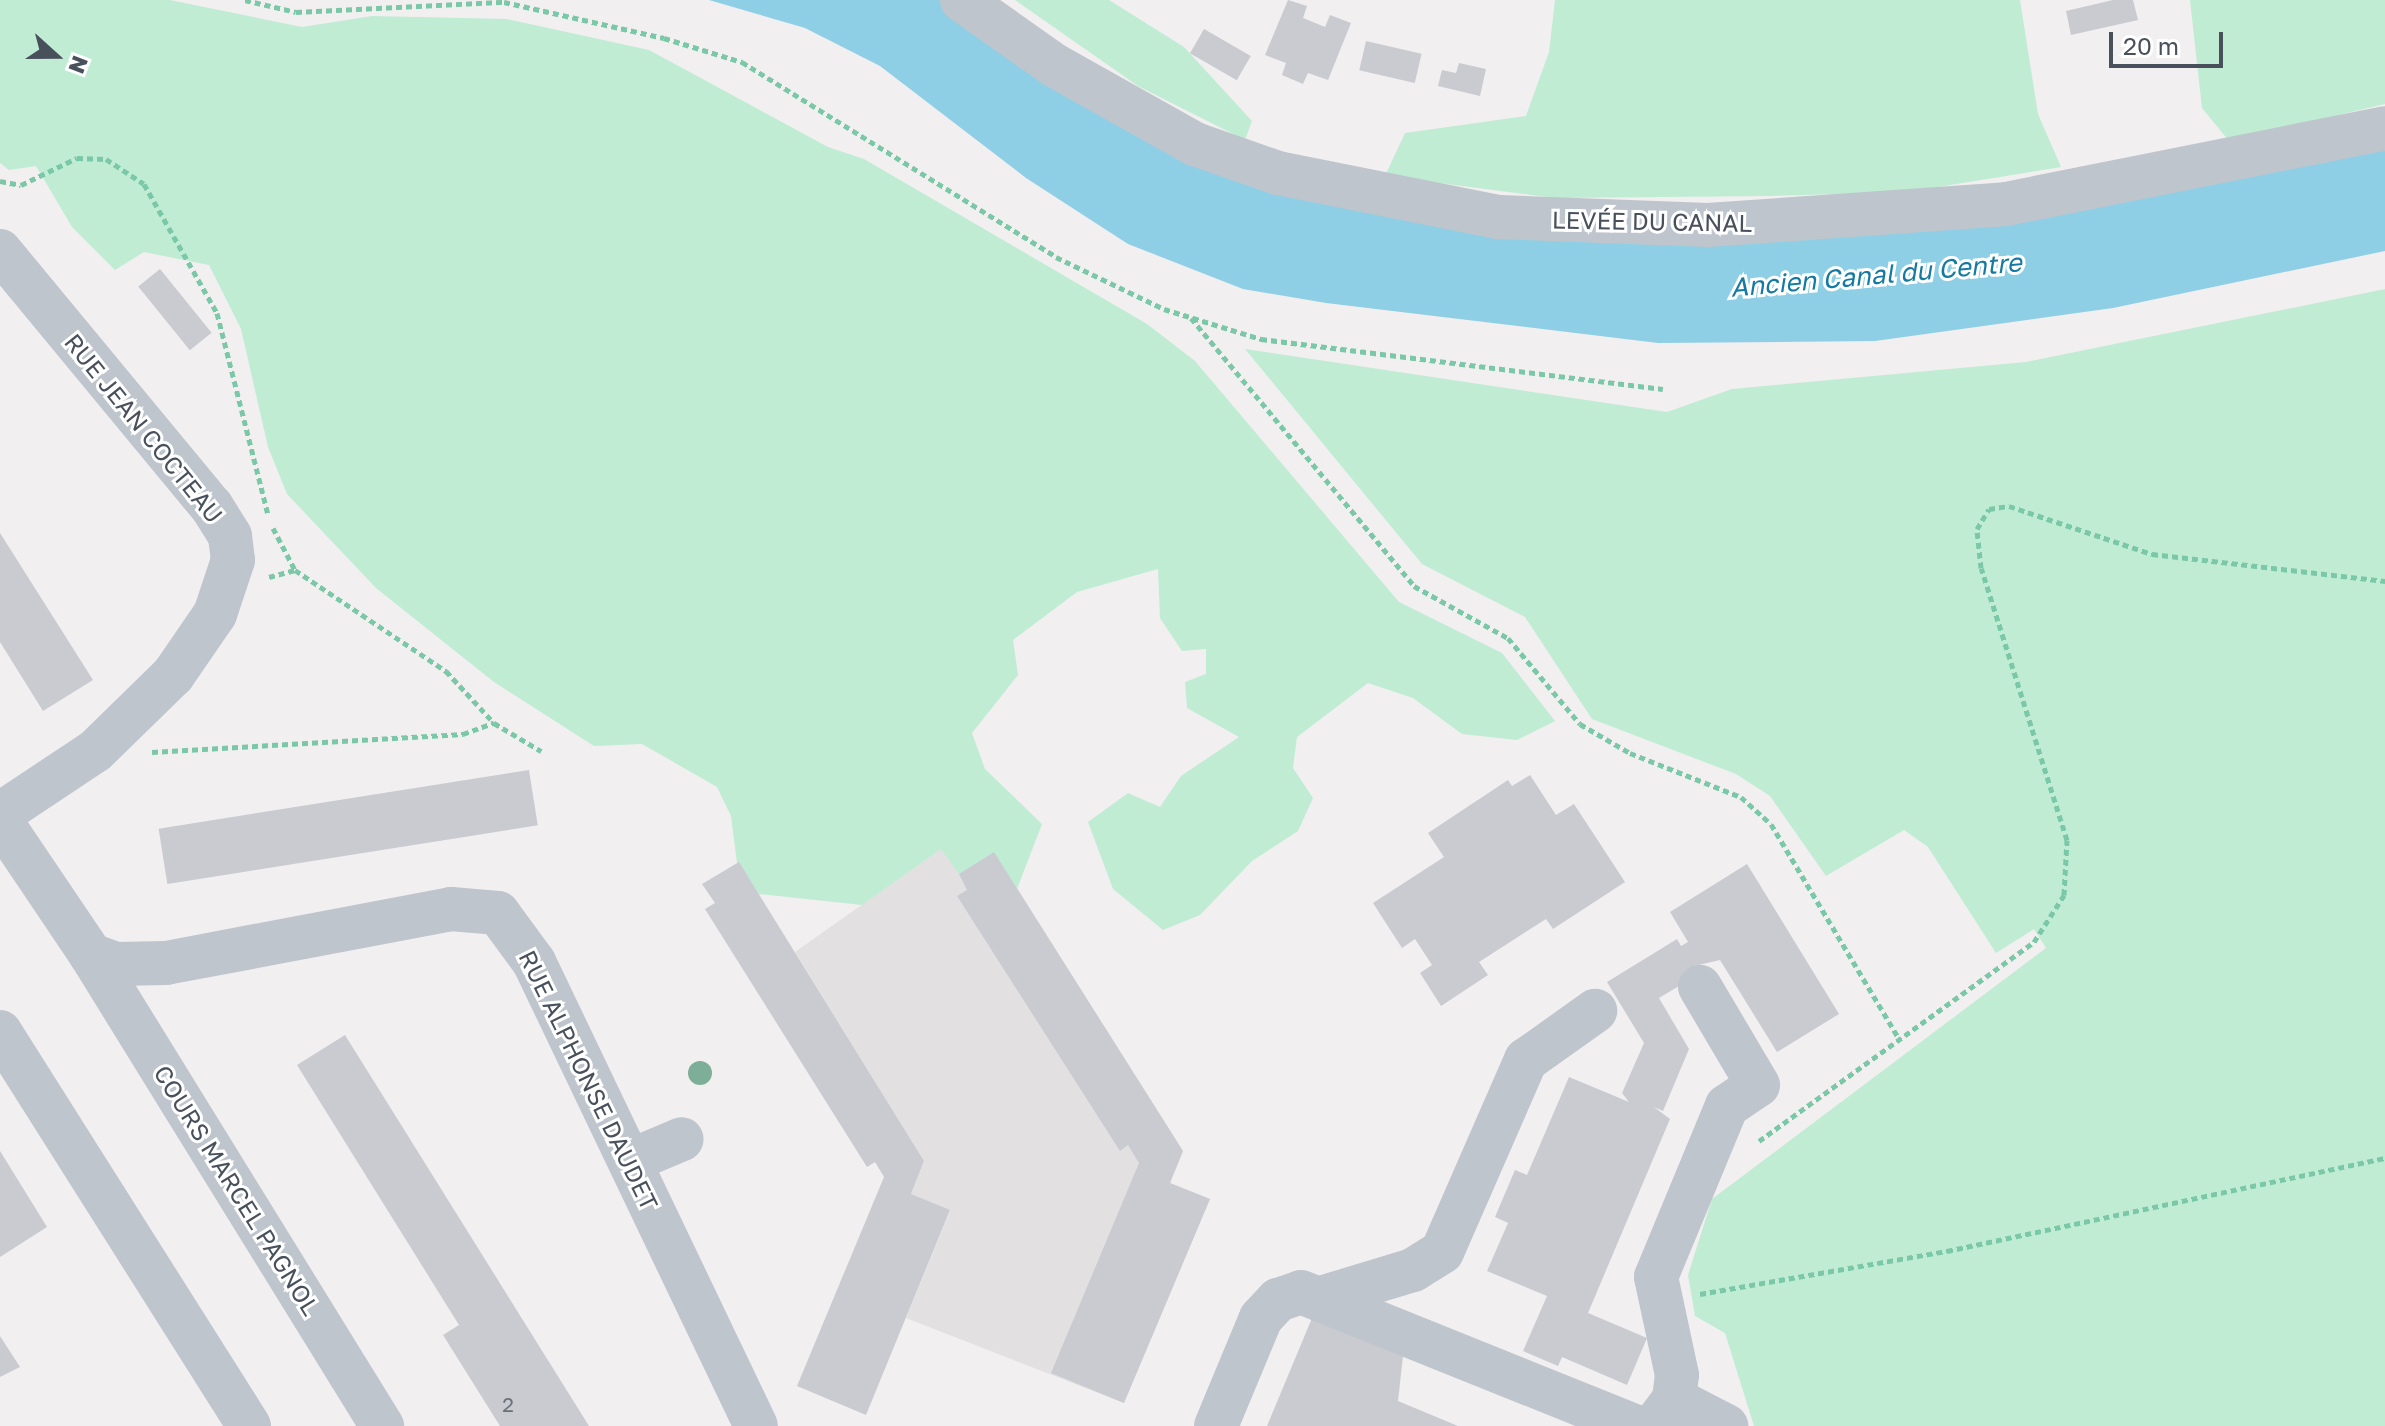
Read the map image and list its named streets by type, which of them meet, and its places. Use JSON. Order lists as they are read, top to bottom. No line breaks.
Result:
{"streets":{"street":["LEVÉE DU CANAL","RUE JEAN COCTEAU","RUE ALPHONSE DAUDET","COURS MARCEL PAGNOL"]},"crossings":[["RUE ALPHONSE DAUDET","COURS MARCEL PAGNOL"]],"water":["Ancien Canal du Centre"],"house_numbers":["2"],"scale_bar":"20 m","north":"right"}
